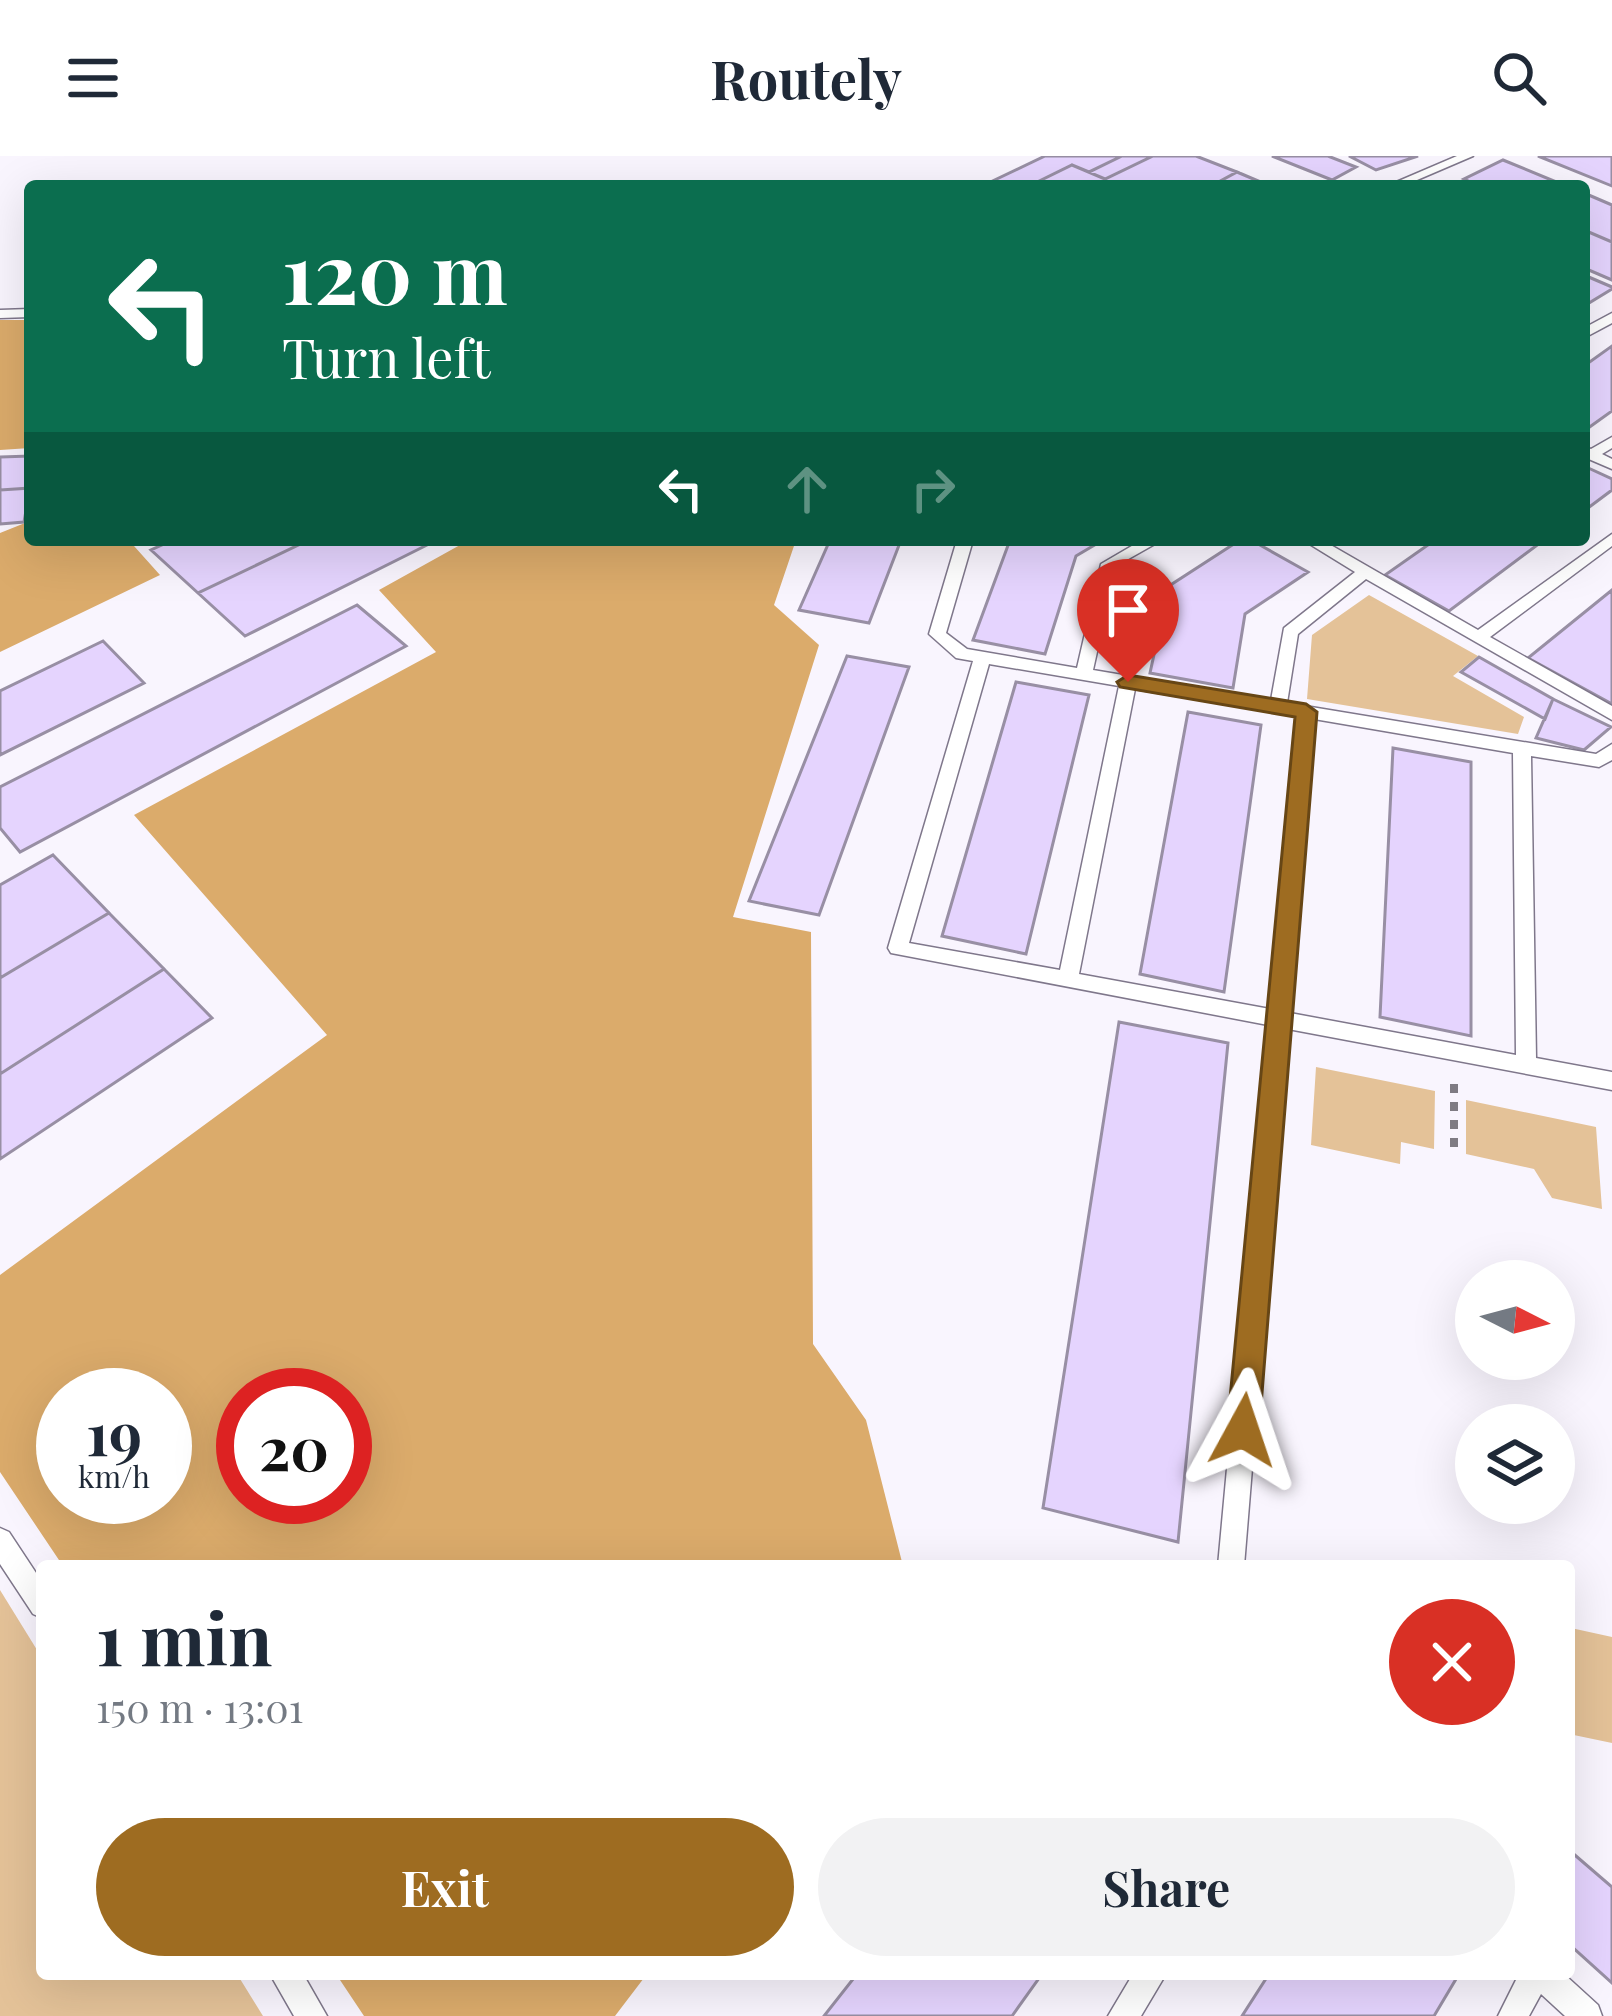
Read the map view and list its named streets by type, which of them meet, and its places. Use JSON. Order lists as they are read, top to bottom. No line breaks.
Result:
{"north":"right","page":{"header":"Routely","turn":["120 m","Turn left"],"speed":"19 km/h","limit":"20","heading":["1 min","150 m · 13:01"],"buttons":["Exit","Share"]}}
